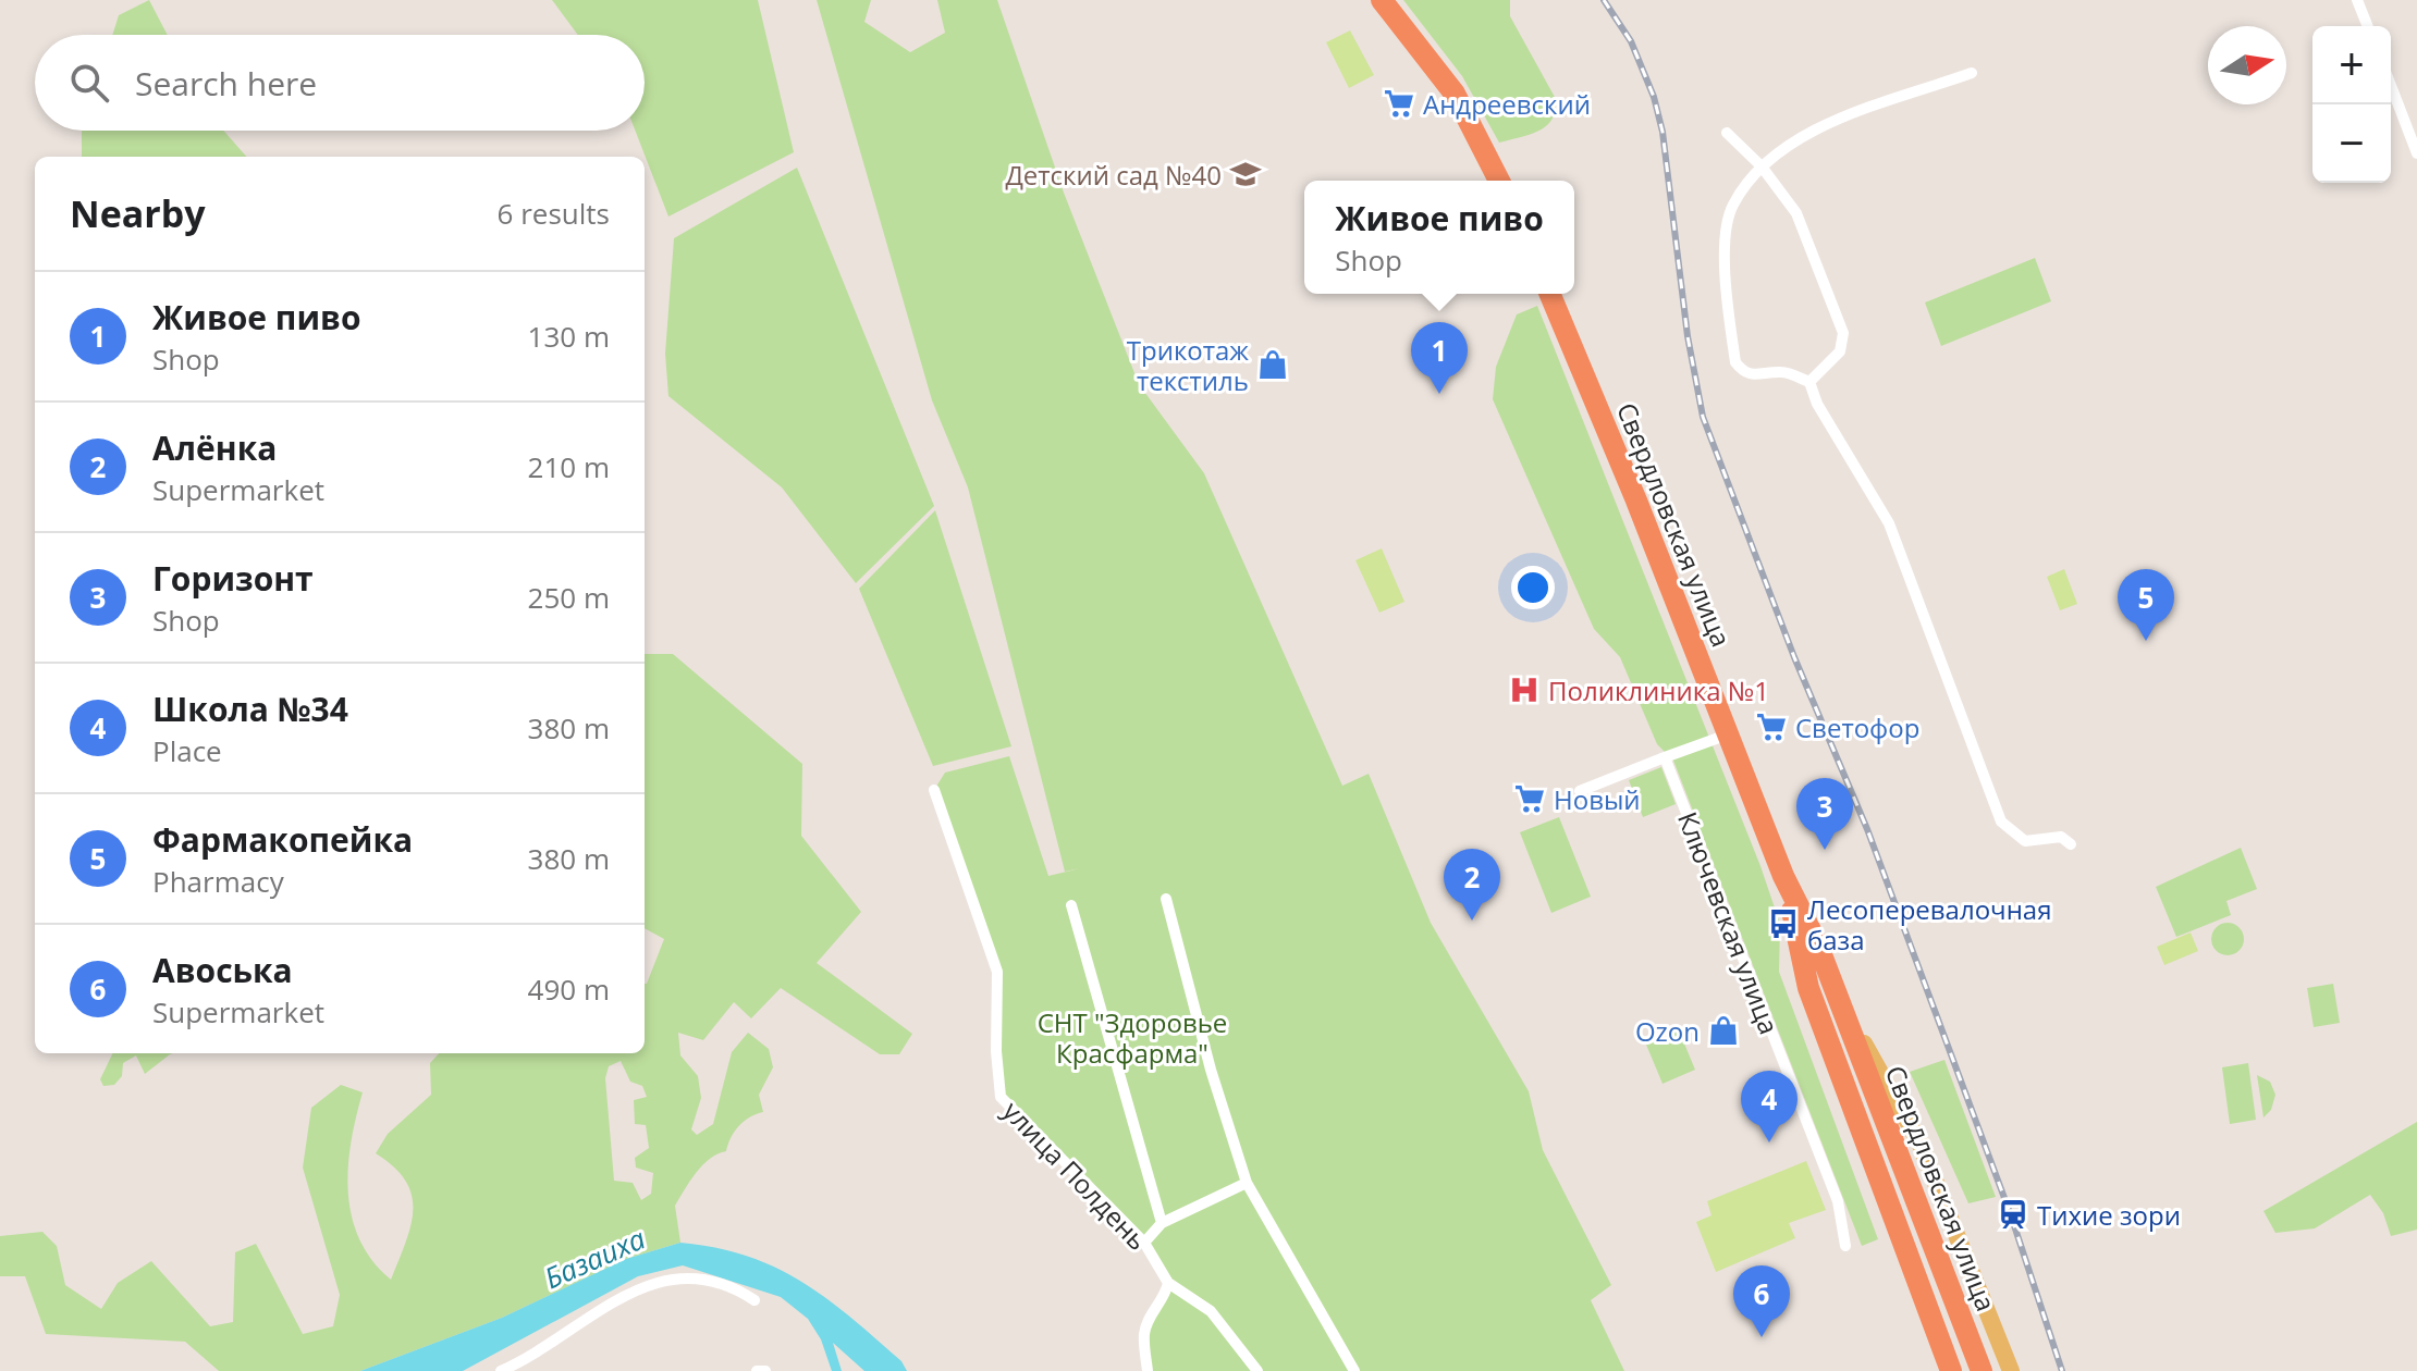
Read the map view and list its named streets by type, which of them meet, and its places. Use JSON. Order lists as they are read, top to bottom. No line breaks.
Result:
{"streets":{"highway":["Свердловская улица"],"street":["Ключевская улица","улица Полдень"]},"water":["Базаиха"],"parks":["СНТ \"Здоровье Красфарма\""],"places":{"supermarket":["Андреевский","Светофор","Новый"],"school or university":["Детский сад №40"],"shop":["Трикотаж текстиль","Ozon"],"hospital":["Поликлиника №1"],"bus stop":["Лесоперевалочная база"],"station":["Тихие зори"]},"north":"right","page":{"map_buttons":["+","−"],"search":"Search here","heading":["Nearby","6 results"],"popup":["Живое пиво","Shop"],"list":[{"mark":"1","name":"Живое пиво","note":"Shop","value":"130 m"},{"mark":"2","name":"Алёнка","note":"Supermarket","value":"210 m"},{"mark":"3","name":"Горизонт","note":"Shop","value":"250 m"},{"mark":"4","name":"Школа №34","note":"Place","value":"380 m"},{"mark":"5","name":"Фармакопейка","note":"Pharmacy","value":"380 m"},{"mark":"6","name":"Авоська","note":"Supermarket","value":"490 m"}],"pins":["1","5","3","2","4","6"]}}
